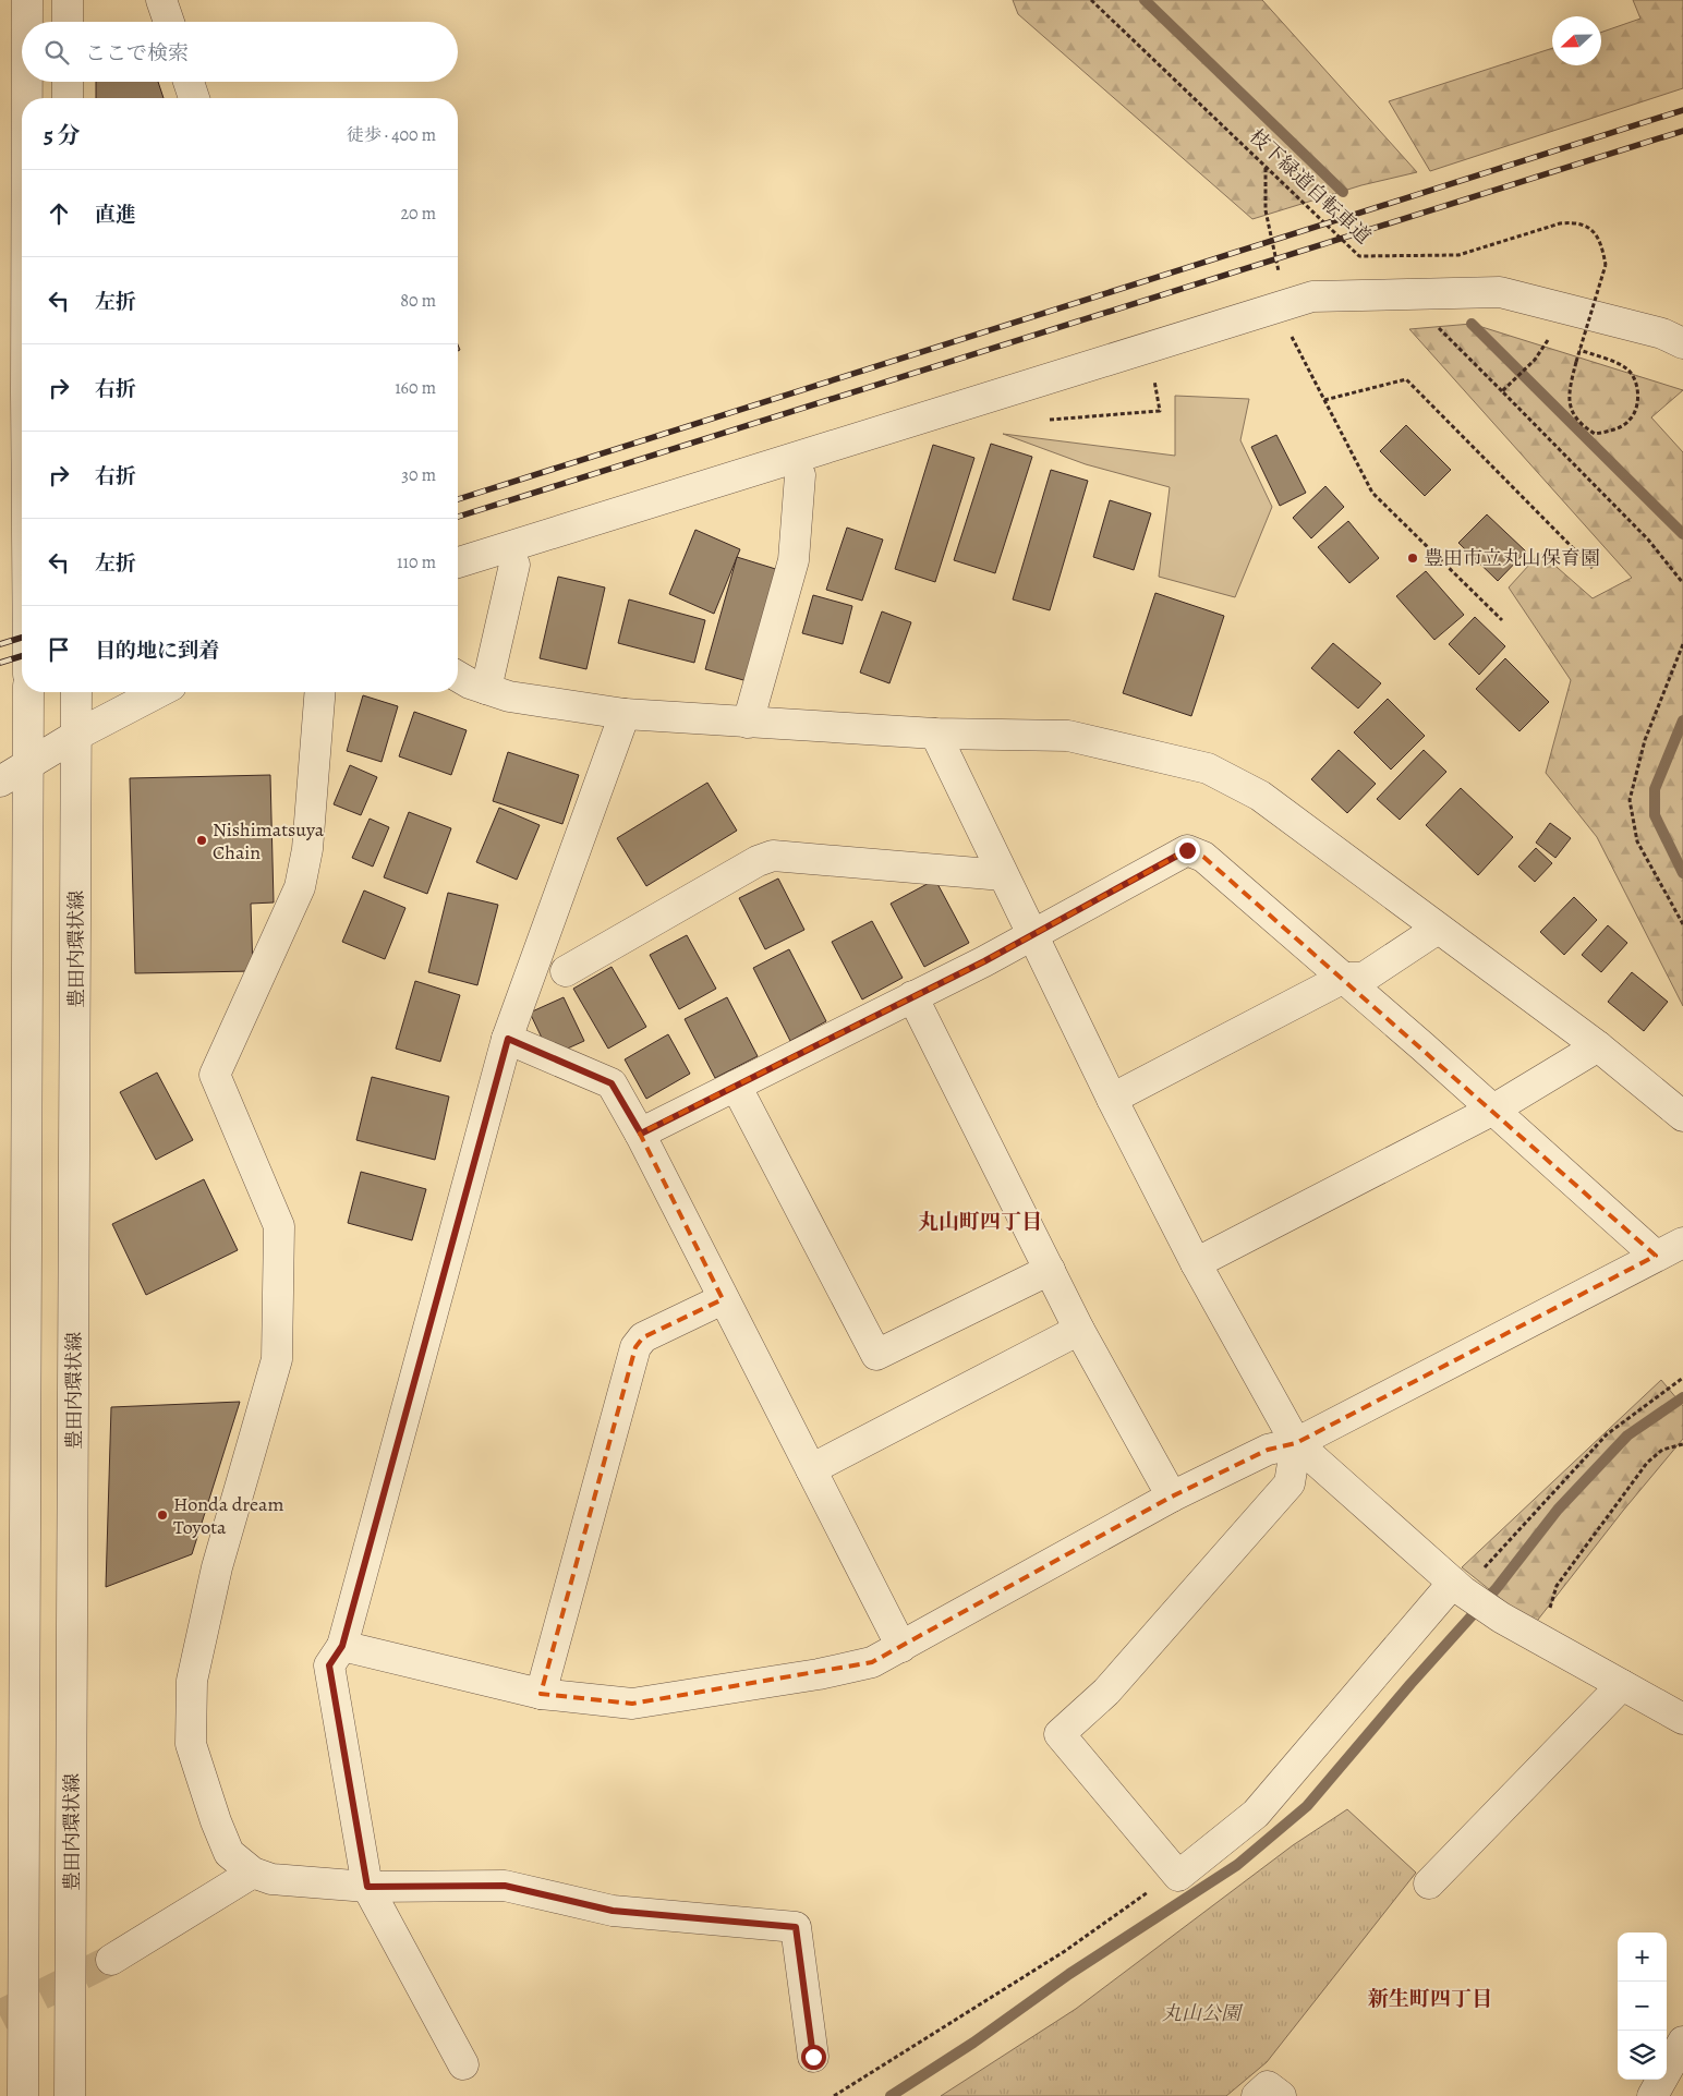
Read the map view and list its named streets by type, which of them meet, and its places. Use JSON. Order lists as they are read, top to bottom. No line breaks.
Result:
{"streets":{"street":["豊田内環状線"],"path":["枝下緑道自転車道"]},"districts":["丸山町四丁目","新生町四丁目"],"parks":["丸山公園"],"places":["豊田市立丸山保育園","Nishimatsuya Chain","Honda dream Toyota"],"north":"left","page":{"search":"ここで検索","heading":["5 分","徒歩 · 400 m"],"list":[["直進","20 m"],["左折","80 m"],["右折","160 m"],["右折","30 m"],["左折","110 m"],"目的地に到着"],"map_buttons":["+","−"]}}
